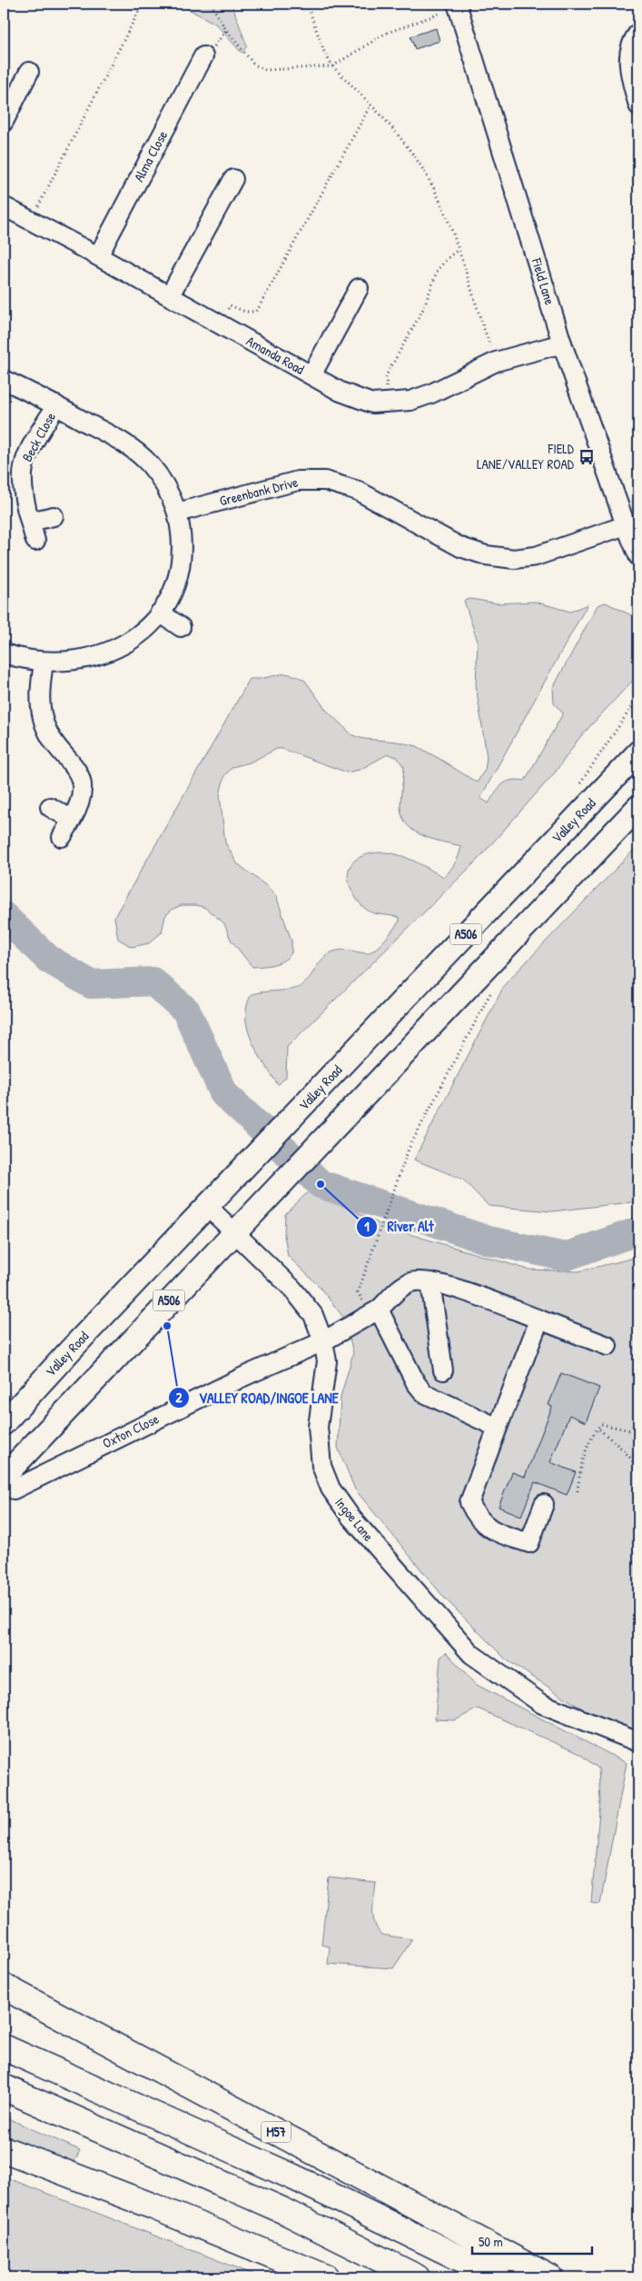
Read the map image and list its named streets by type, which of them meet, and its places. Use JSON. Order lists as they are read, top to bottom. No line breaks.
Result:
{"streets":{"highway":["M57"],"main road":["Valley Road","A506"],"street":["Alma Close","Field Lane","Amanda Road","Beck Close","Greenbank Drive","Oxton Close","Ingoe Lane"]},"crossings":[["Alma Close","Amanda Road"],["Field Lane","Amanda Road"],["Field Lane","Greenbank Drive"],["Valley Road","Ingoe Lane"],["A506","Oxton Close"],["A506","Ingoe Lane"],["Oxton Close","Ingoe Lane"]],"places":{"bus stop":["FIELD LANE/VALLEY ROAD"],"other":["River Alt","VALLEY ROAD/INGOE LANE"]},"scale_bar":"50 m"}
